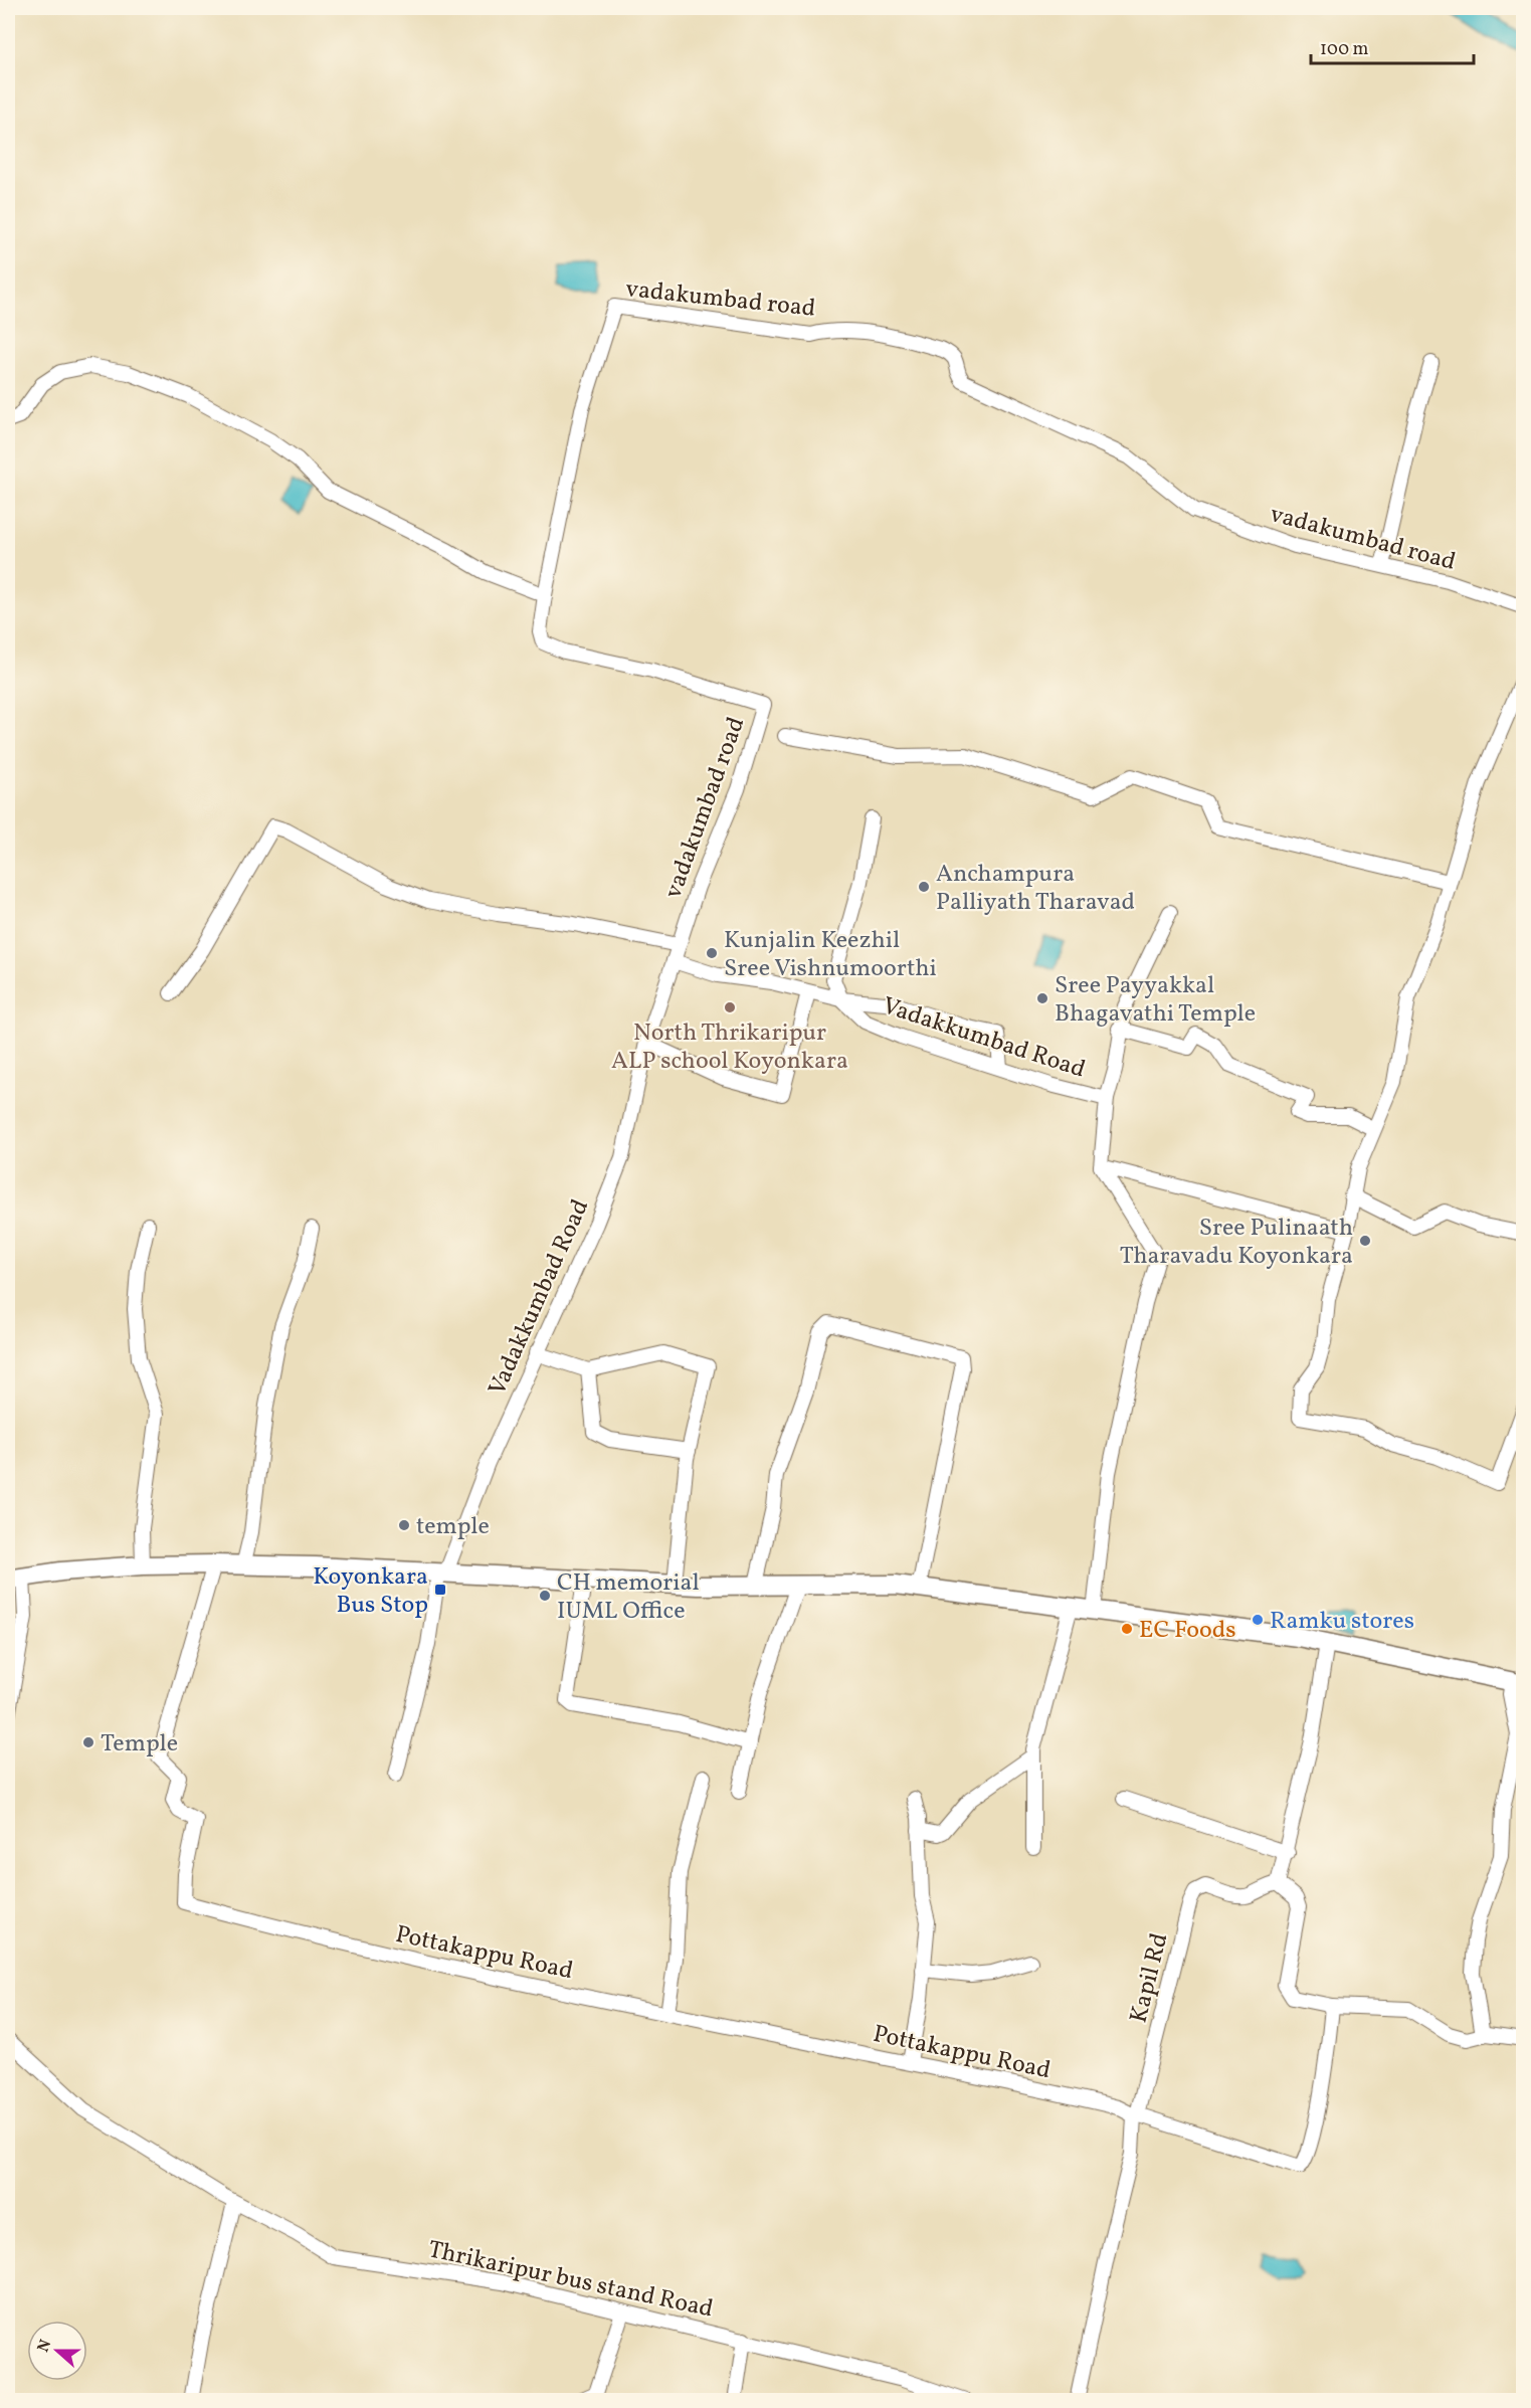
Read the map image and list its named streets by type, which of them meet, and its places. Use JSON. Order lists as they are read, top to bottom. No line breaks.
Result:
{"streets":{"street":["vadakumbad road","Vadakkumbad Road","Pottakappu Road","Kapil Rd","Thrikaripur bus stand Road"]},"crossings":[["vadakumbad road","Vadakkumbad Road"],["Pottakappu Road","Kapil Rd"]],"places":{"other":["Anchampura Palliyath Tharavad","Kunjalin Keezhil Sree Vishnumoorthi","Sree Payyakkal Bhagavathi Temple","North Thrikaripur ALP school Koyonkara","Sree Pulinaath Tharavadu Koyonkara","temple","CH memorial IUML Office","Ramku stores","EC Foods","Temple"],"transit":["Koyonkara Bus Stop"]},"scale_bar":"100 m","north":"left"}
